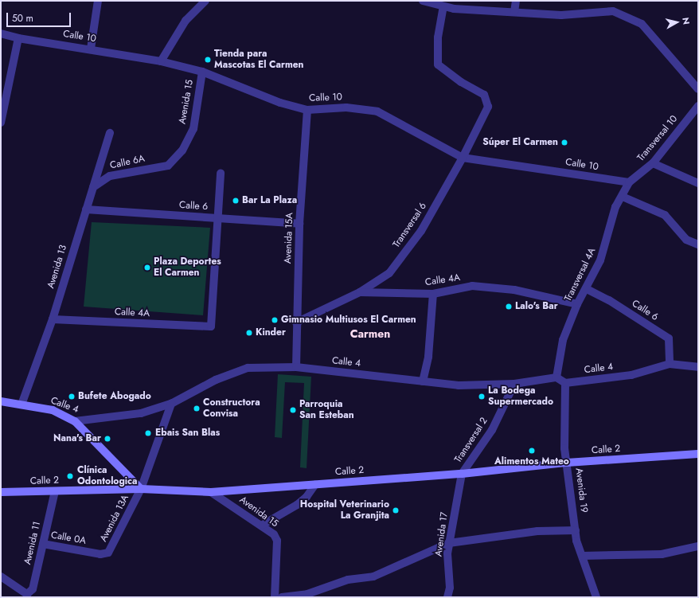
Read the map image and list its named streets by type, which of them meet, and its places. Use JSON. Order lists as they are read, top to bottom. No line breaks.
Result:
{"streets":{"street":["Calle 10","Avenida 15","Transversal 10","Calle 6A","Calle 6","Transversal 6","Avenida 15A","Avenida 13","Transversal 4A","Calle 4A","Calle 4","Transversal 2","Calle 2","Avenida 19","Avenida 13A","Avenida 17","Calle 0A","Avenida 11"]},"crossings":[["Calle 10","Avenida 15"],["Calle 10","Transversal 10"],["Calle 10","Transversal 6"],["Calle 10","Avenida 15A"],["Calle 10","Transversal 4A"],["Avenida 15","Calle 6A"],["Avenida 15","Calle 2"],["Transversal 10","Transversal 4A"],["Calle 6A","Avenida 13"],["Calle 6","Avenida 15A"],["Calle 6","Avenida 13"],["Calle 6","Transversal 4A"],["Calle 6","Calle 4A"],["Calle 6","Calle 4"],["Transversal 6","Calle 4A"],["Avenida 15A","Calle 4A"],["Avenida 15A","Calle 4"],["Avenida 13","Calle 4A"],["Avenida 13","Calle 4"],["Transversal 4A","Calle 4A"],["Transversal 4A","Calle 4"],["Calle 4","Transversal 2"],["Calle 4","Avenida 19"],["Calle 4","Avenida 13A"],["Transversal 2","Calle 2"],["Transversal 2","Avenida 17"],["Calle 2","Avenida 19"],["Calle 2","Avenida 13A"],["Calle 2","Avenida 17"],["Calle 2","Avenida 11"],["Avenida 13A","Calle 0A"],["Calle 0A","Avenida 11"]],"districts":["Carmen"],"places":["Tienda para Mascotas El Carmen","Súper El Carmen","Bar La Plaza","Plaza Deportes El Carmen","Lalo's Bar","Gimnasio Multiusos El Carmen","Kinder","Bufete Abogado","La Bodega Supermercado","Constructora Convisa","Parroquia San Esteban","Ebais San Blas","Nana's Bar","Alimentos Mateo","Clínica Odontologica","Hospital Veterinario La Granjita"],"scale_bar":"50 m","north":"right"}
